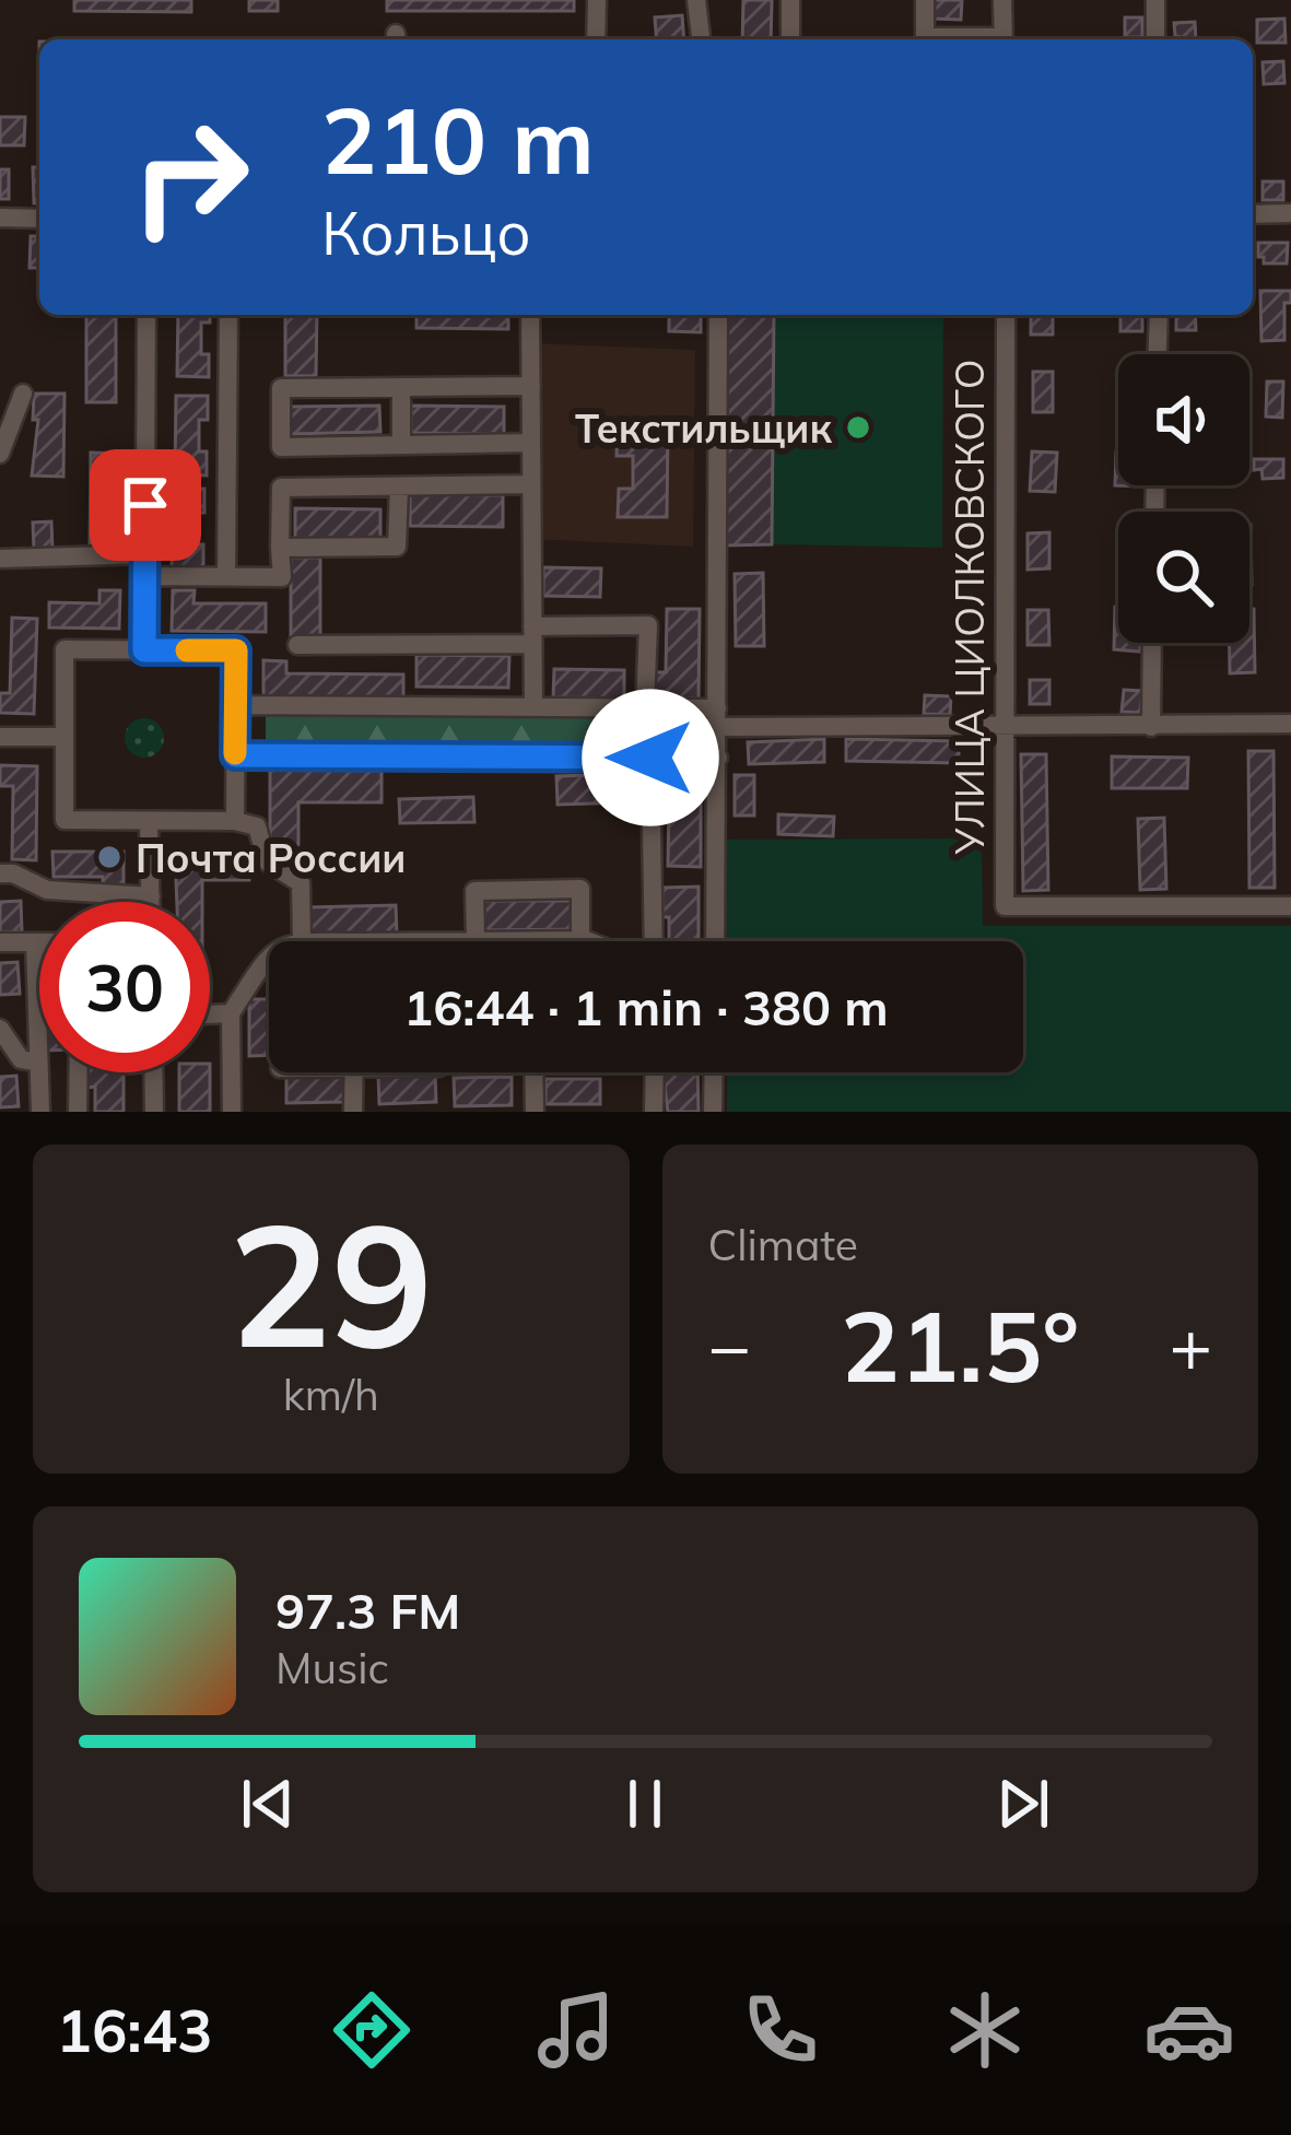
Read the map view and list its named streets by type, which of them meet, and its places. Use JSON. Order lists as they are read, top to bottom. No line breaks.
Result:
{"streets":{"street":["УЛИЦА ЦИОЛКОВСКОГО"]},"places":["Текстильщик","Почта России"],"page":{"turn":["210 m","Кольцо"],"limit":"30","trip":"16:44 · 1 min · 380 m","tile":[["29","km/h"],"Climate"],"heat":["−","21.5°","+"],"song":["97.3 FM","Music"],"tabs":"16:43"}}
